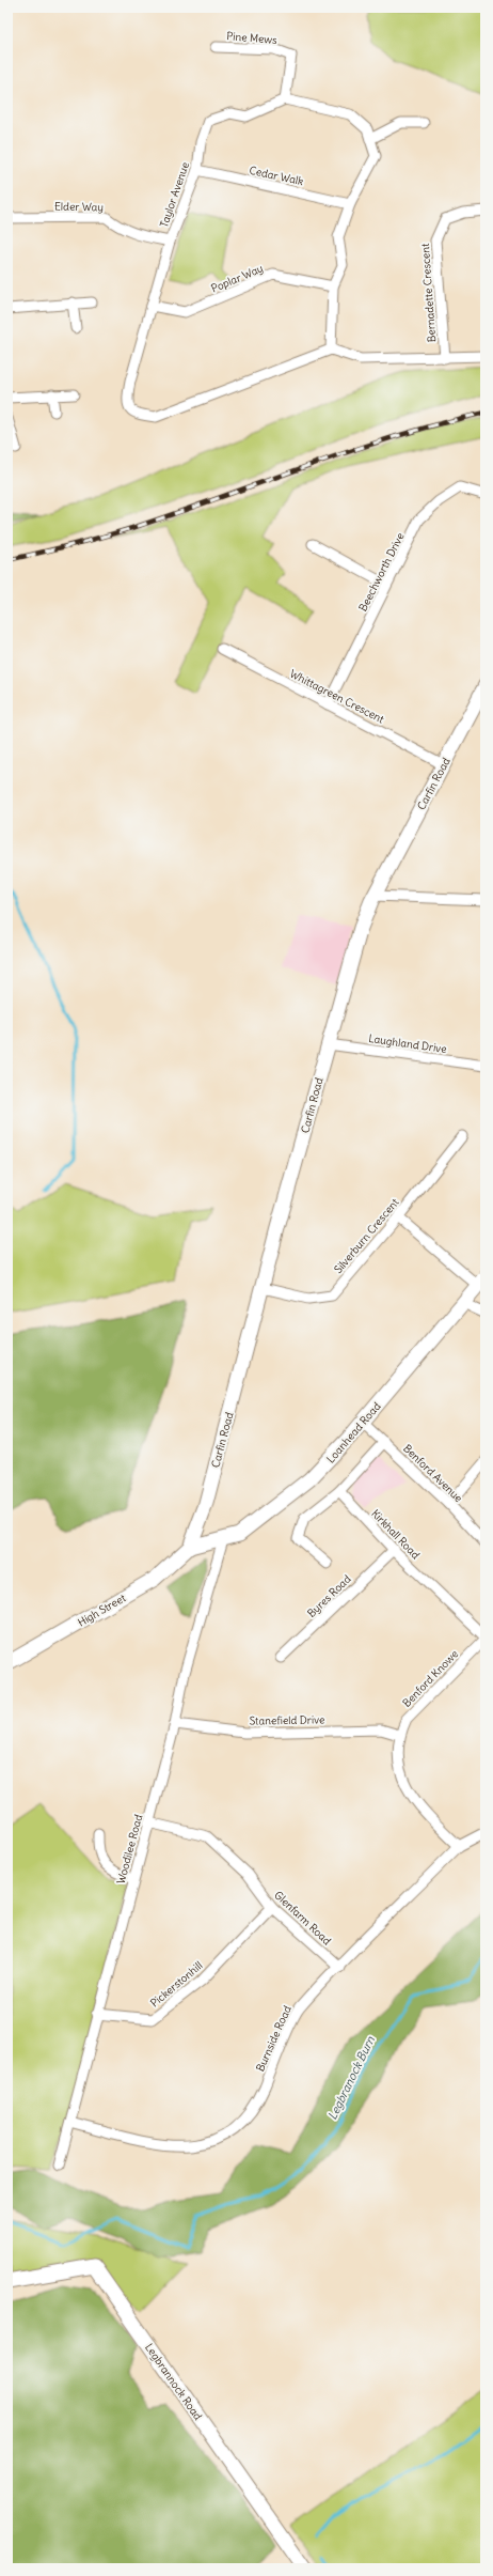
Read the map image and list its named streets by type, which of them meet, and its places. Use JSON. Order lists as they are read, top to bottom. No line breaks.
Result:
{"streets":{"main road":["Carfin Road","Loanhead Road","High Street","Legbrannock Road"],"street":["Pine Mews","Cedar Walk","Taylor Avenue","Elder Way","Poplar Way","Bernadette Crescent","Beechworth Drive","Whittagreen Crescent","Laughland Drive","Silverburn Crescent","Benford Avenue","Kirkhall Road","Byres Road","Benford Knowe","Stanefield Drive","Woodilee Road","Glenfarm Road","Pickerstonhill","Burnside Road"]},"crossings":[["Pine Mews","Taylor Avenue"],["Cedar Walk","Taylor Avenue"],["Taylor Avenue","Elder Way"],["Taylor Avenue","Poplar Way"],["Beechworth Drive","Whittagreen Crescent"],["Whittagreen Crescent","Carfin Road"],["Carfin Road","Laughland Drive"],["Carfin Road","Silverburn Crescent"],["Carfin Road","Loanhead Road"],["Carfin Road","High Street"],["Loanhead Road","Benford Avenue"],["Loanhead Road","High Street"],["Loanhead Road","Woodilee Road"],["Kirkhall Road","Byres Road"],["Kirkhall Road","Benford Knowe"],["Benford Knowe","Stanefield Drive"],["Benford Knowe","Burnside Road"],["Stanefield Drive","Woodilee Road"],["Woodilee Road","Glenfarm Road"],["Woodilee Road","Pickerstonhill"],["Woodilee Road","Burnside Road"],["Glenfarm Road","Pickerstonhill"],["Glenfarm Road","Burnside Road"]],"water":["Legbranock Burn"]}
